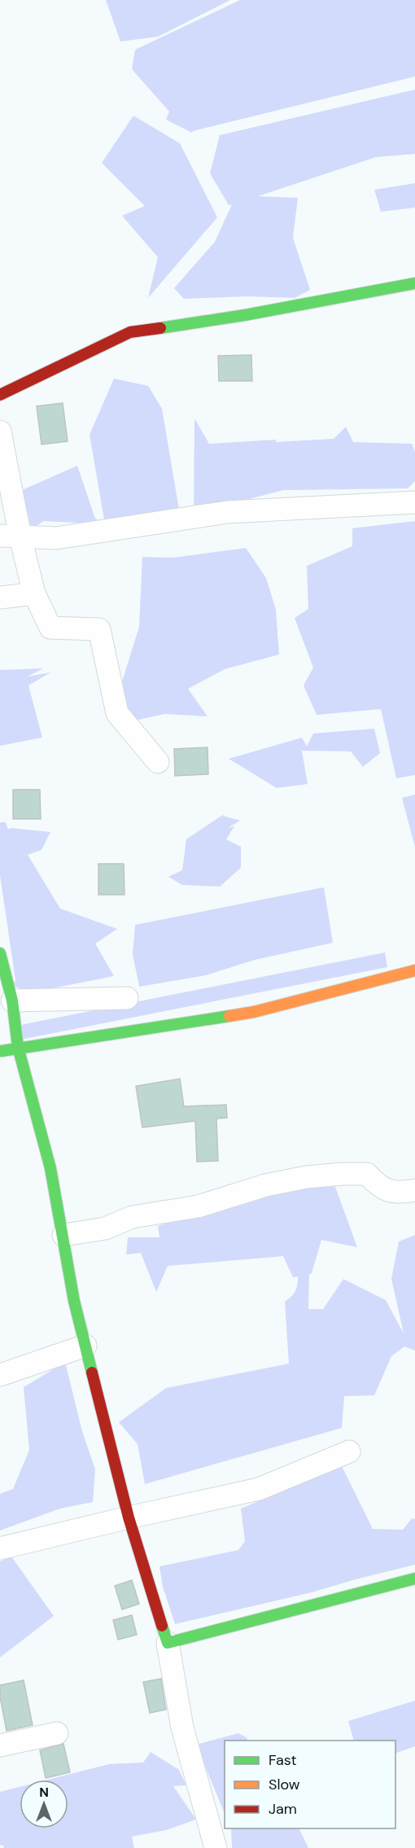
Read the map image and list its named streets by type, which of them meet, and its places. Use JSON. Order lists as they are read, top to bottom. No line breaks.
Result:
{"legend":["Fast","Slow","Jam"],"north":"top"}
